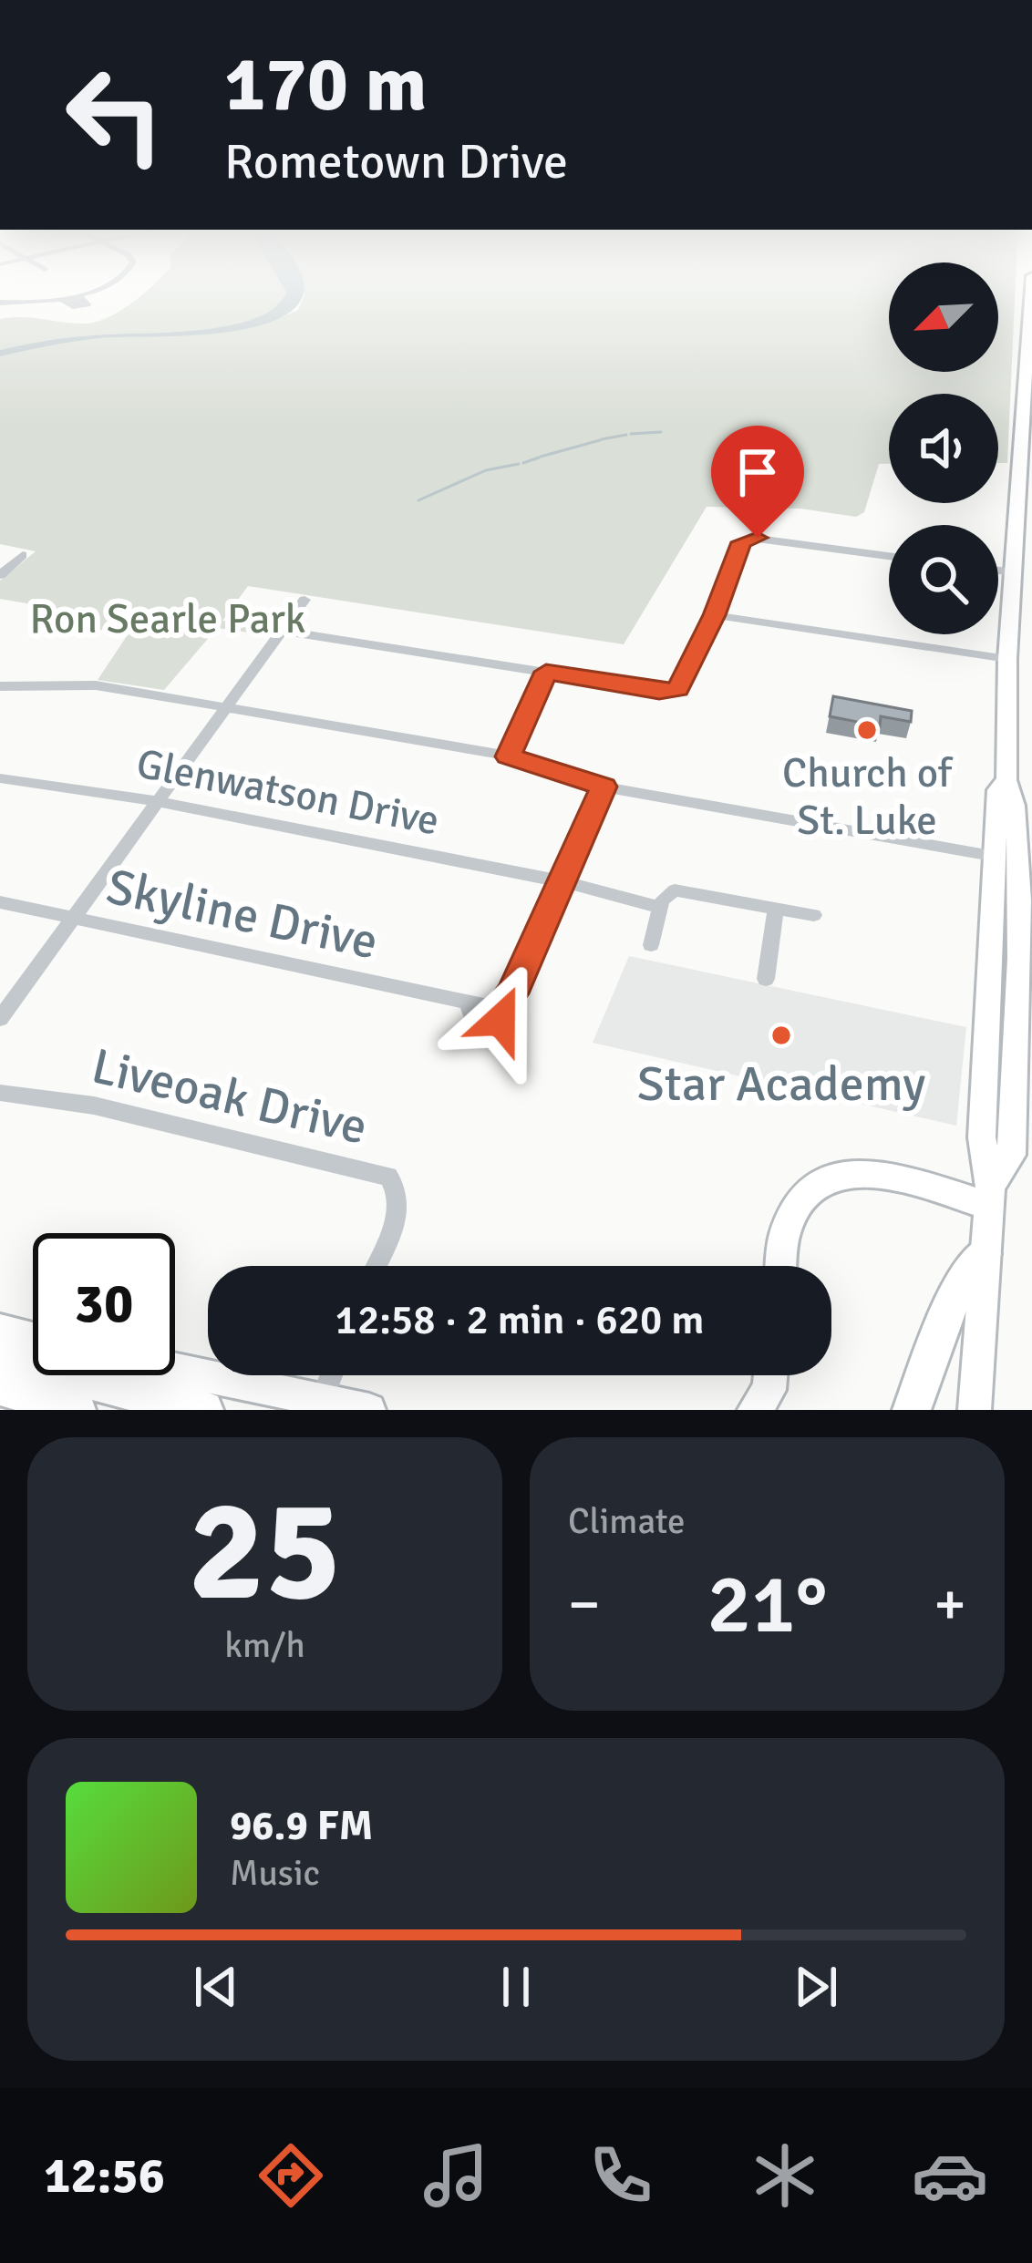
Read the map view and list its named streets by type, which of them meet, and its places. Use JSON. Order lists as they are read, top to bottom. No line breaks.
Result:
{"streets":{"street":["Glenwatson Drive","Skyline Drive","Liveoak Drive"]},"crossings":[["Glenwatson Drive","Skyline Drive"]],"parks":["Ron Searle Park"],"places":["Church of St. Luke","Star Academy"],"north":"bottom left","page":{"turn":["170 m","Rometown Drive"],"limit":"30","trip":"12:58 · 2 min · 620 m","tile":[["25","km/h"],"Climate"],"heat":["−","21°","+"],"song":["96.9 FM","Music"],"tabs":"12:56"}}
